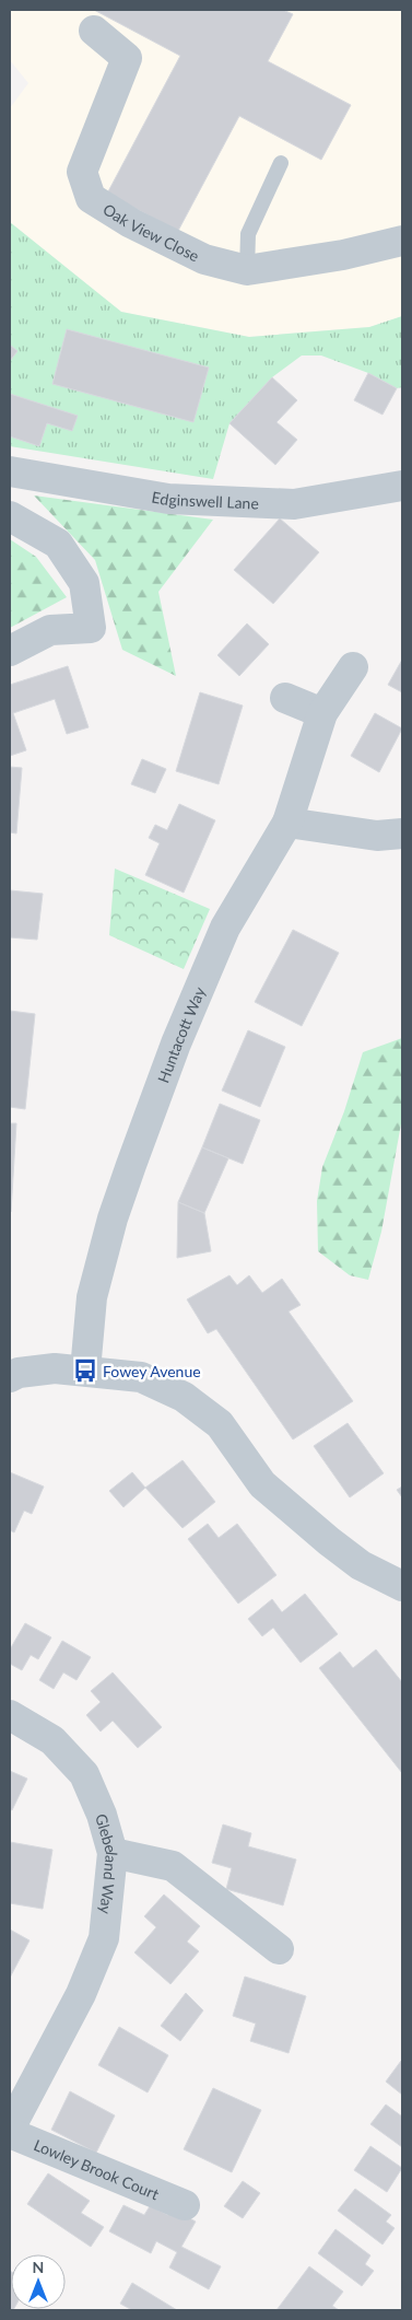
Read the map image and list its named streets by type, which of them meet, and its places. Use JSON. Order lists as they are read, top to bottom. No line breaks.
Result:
{"streets":{"street":["Oak View Close","Edginswell Lane","Huntacott Way","Glebeland Way","Lowley Brook Court"]},"places":{"bus stop":["Fowey Avenue"]},"north":"top"}
